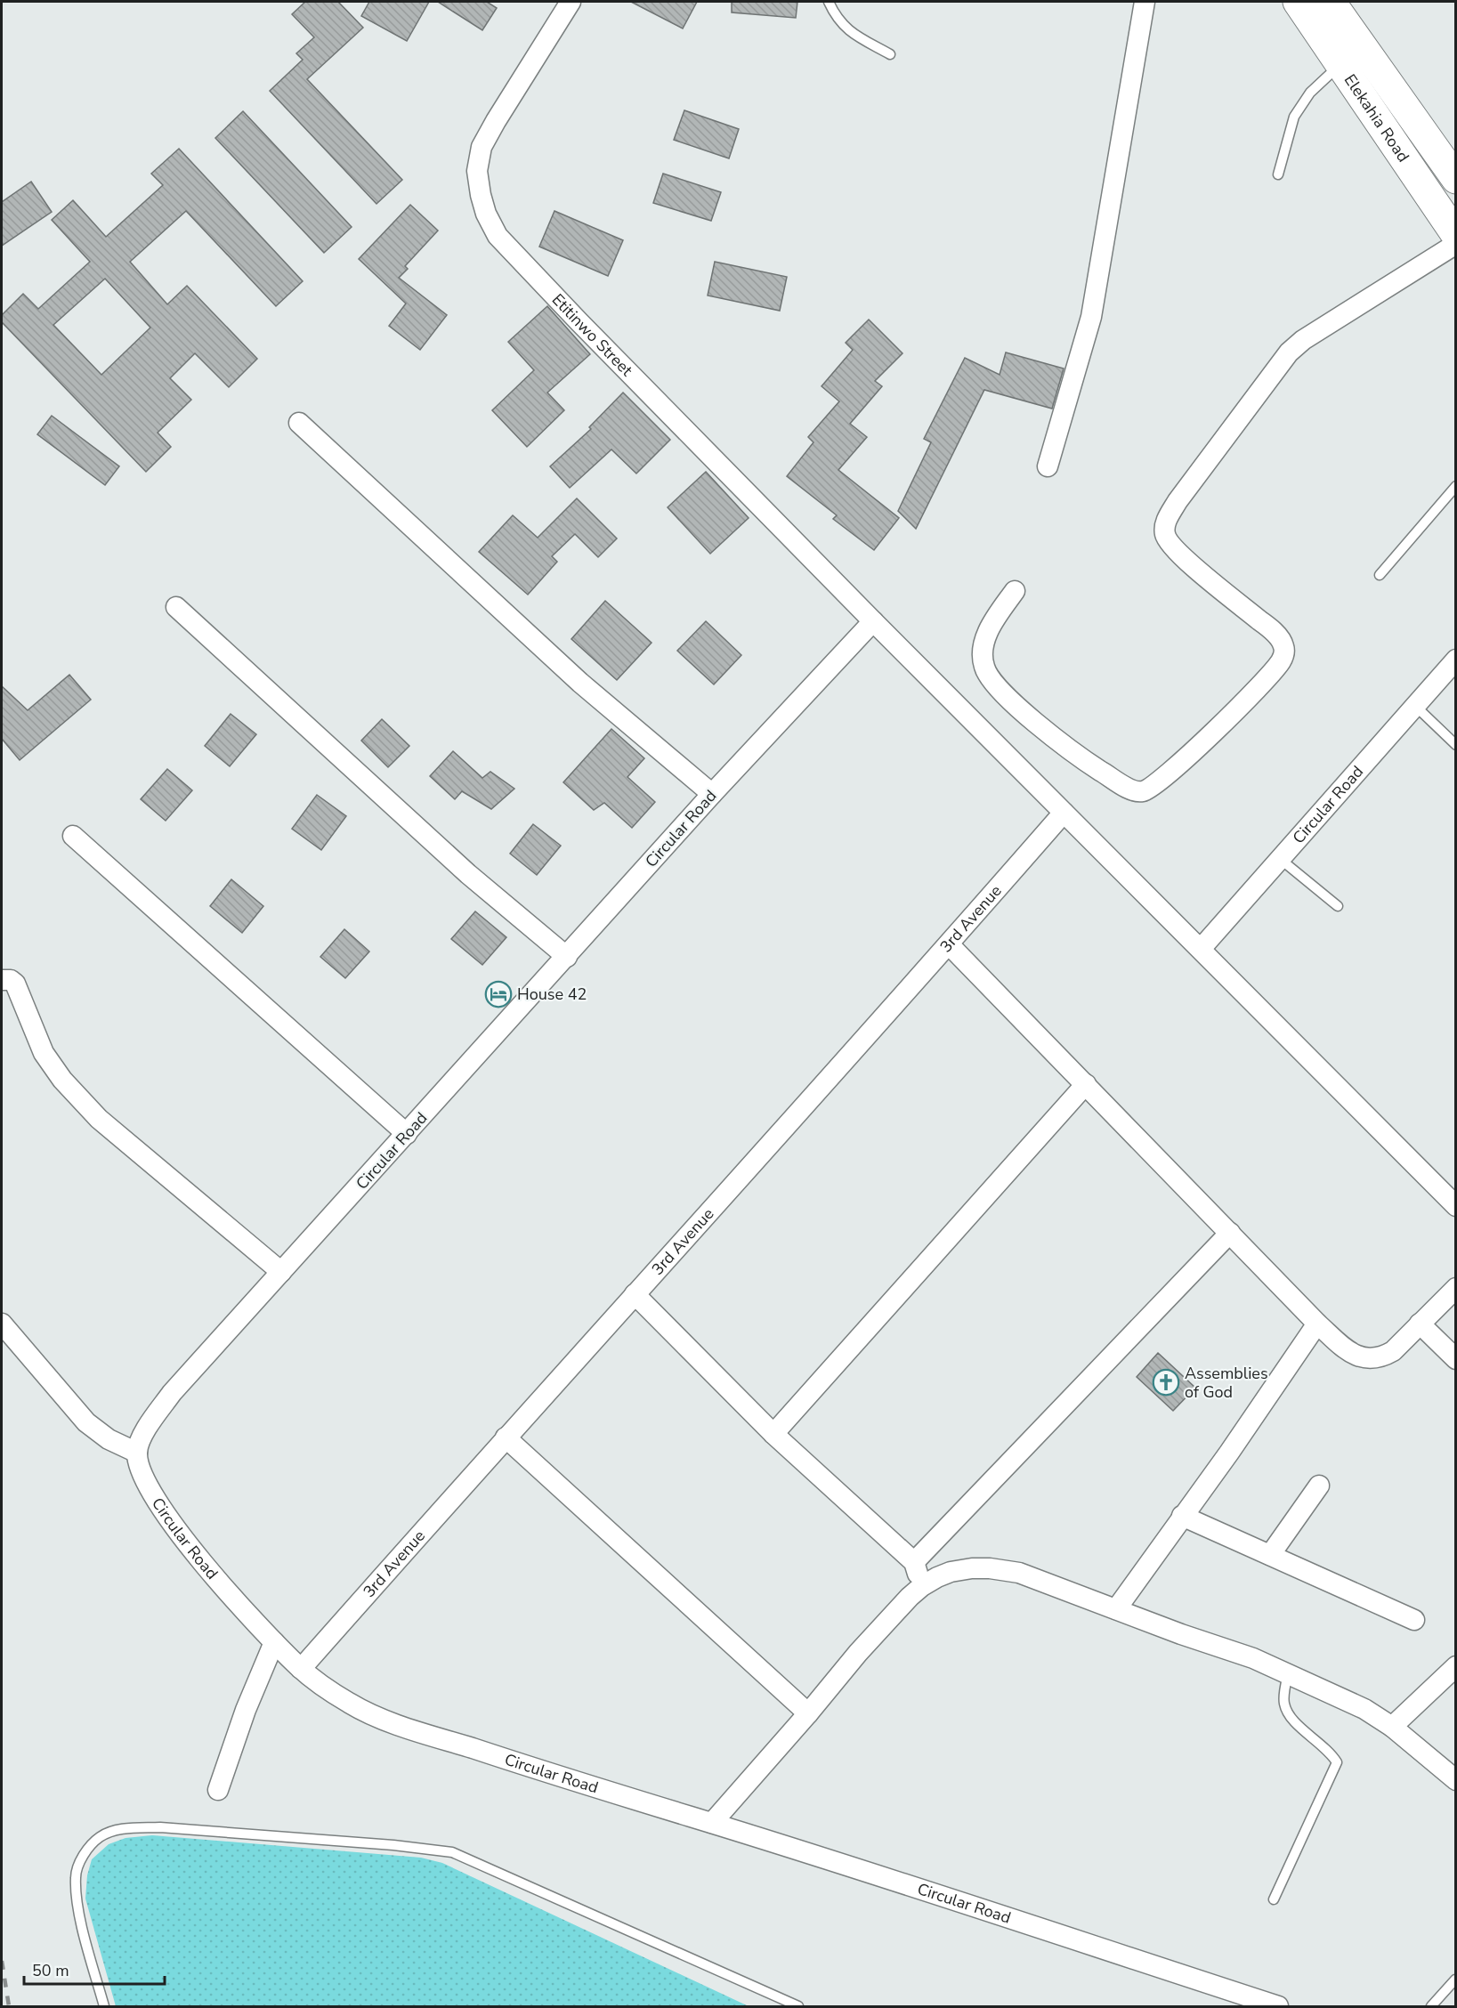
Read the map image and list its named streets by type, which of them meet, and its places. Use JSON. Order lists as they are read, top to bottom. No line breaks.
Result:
{"streets":{"main road":["Elekahia Road"],"street":["Etitinwo Street","Circular Road","3rd Avenue"]},"crossings":[["Etitinwo Street","Circular Road"],["Etitinwo Street","3rd Avenue"],["Circular Road","3rd Avenue"]],"places":{"hotel":["House 42"],"church":["Assemblies of God"]},"scale_bar":"50 m"}
